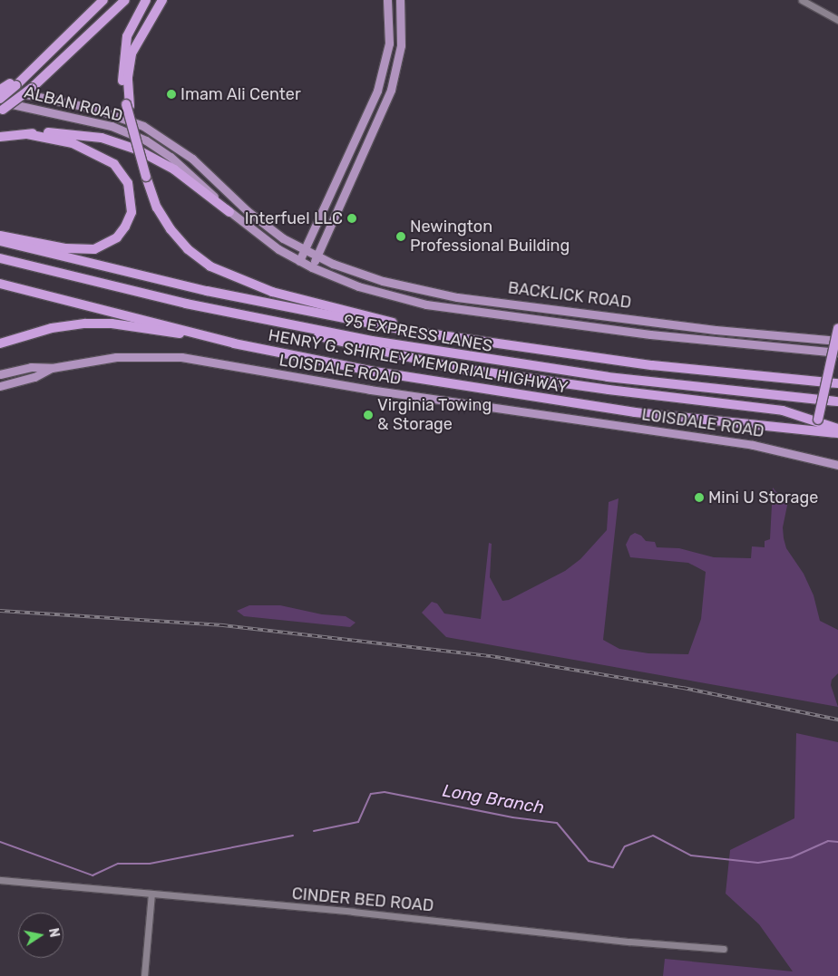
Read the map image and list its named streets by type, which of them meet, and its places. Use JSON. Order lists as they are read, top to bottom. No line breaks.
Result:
{"streets":{"highway":["95 EXPRESS LANES","HENRY G. SHIRLEY MEMORIAL HIGHWAY"],"main road":["ALBAN ROAD","BACKLICK ROAD","LOISDALE ROAD"],"street":["CINDER BED ROAD"]},"crossings":[["ALBAN ROAD","BACKLICK ROAD"]],"water":["Long Branch"],"places":["Imam Ali Center","Interfuel LLC","Newington Professional Building","Virginia Towing & Storage","Mini U Storage"],"north":"right"}
